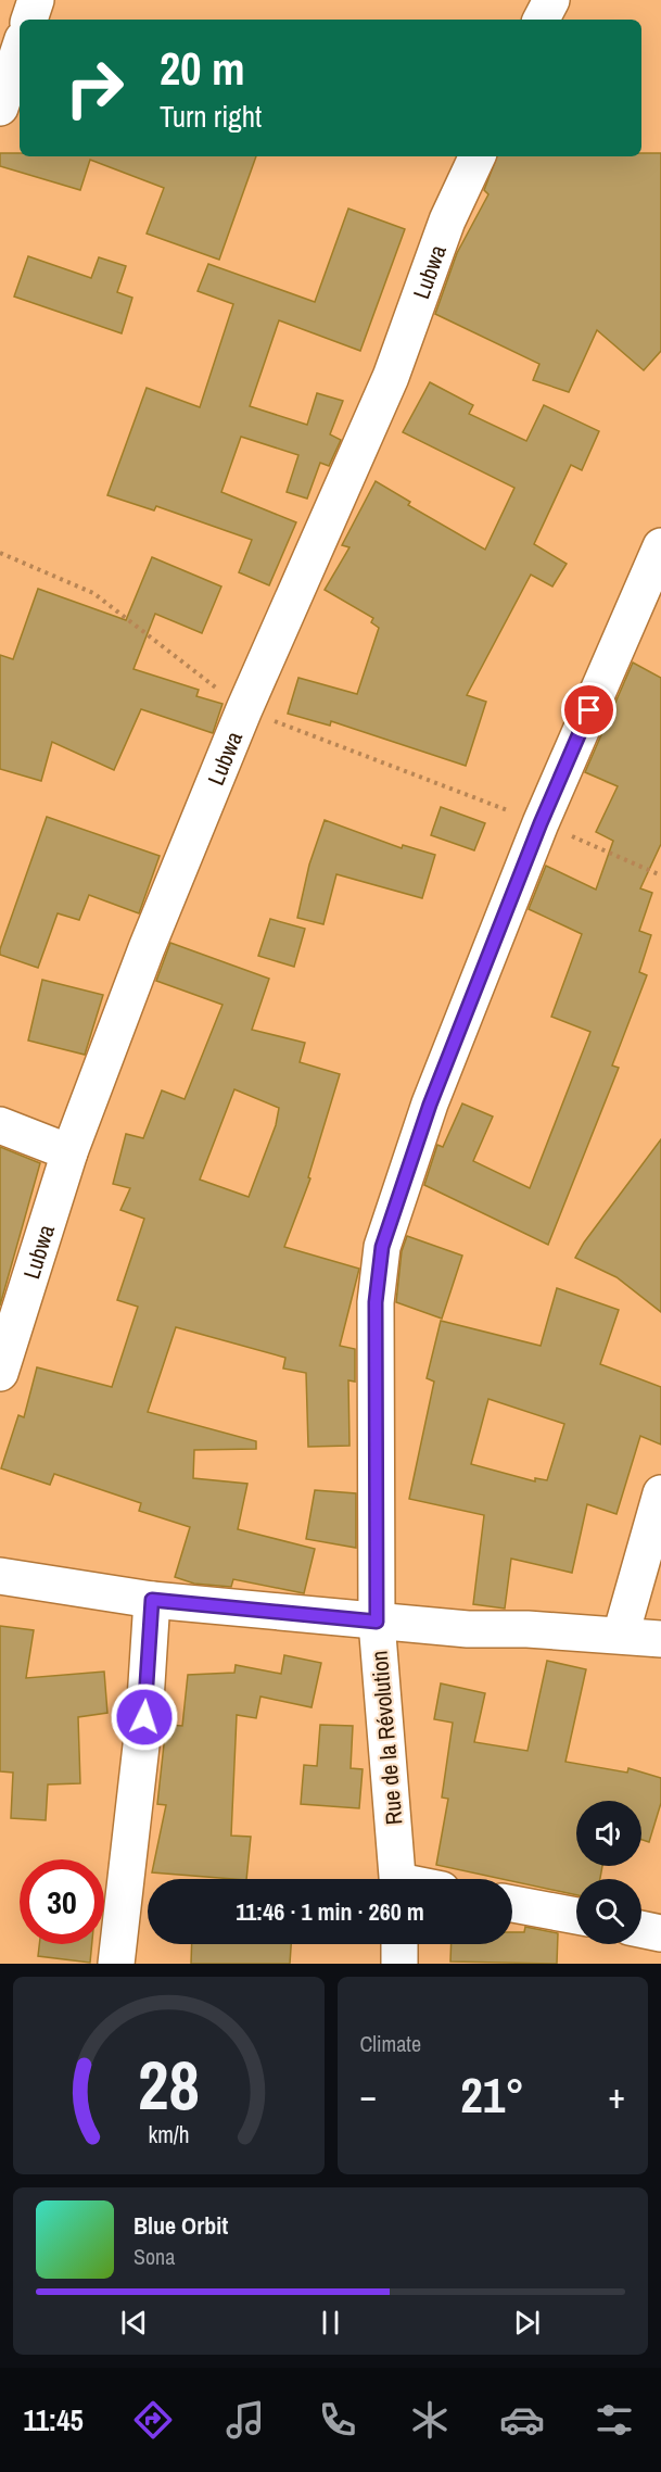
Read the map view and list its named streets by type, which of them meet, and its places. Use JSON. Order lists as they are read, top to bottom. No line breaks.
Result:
{"streets":{"street":["Lubwa","Rue de la Révolution"]},"page":{"turn":["20 m","Turn right"],"limit":"30","trip":"11:46 · 1 min · 260 m","tile":"Climate","heat":["−","21°","+"],"song":["Blue Orbit","Sona"],"tabs":"11:45","gauge":["28","km/h"]}}
